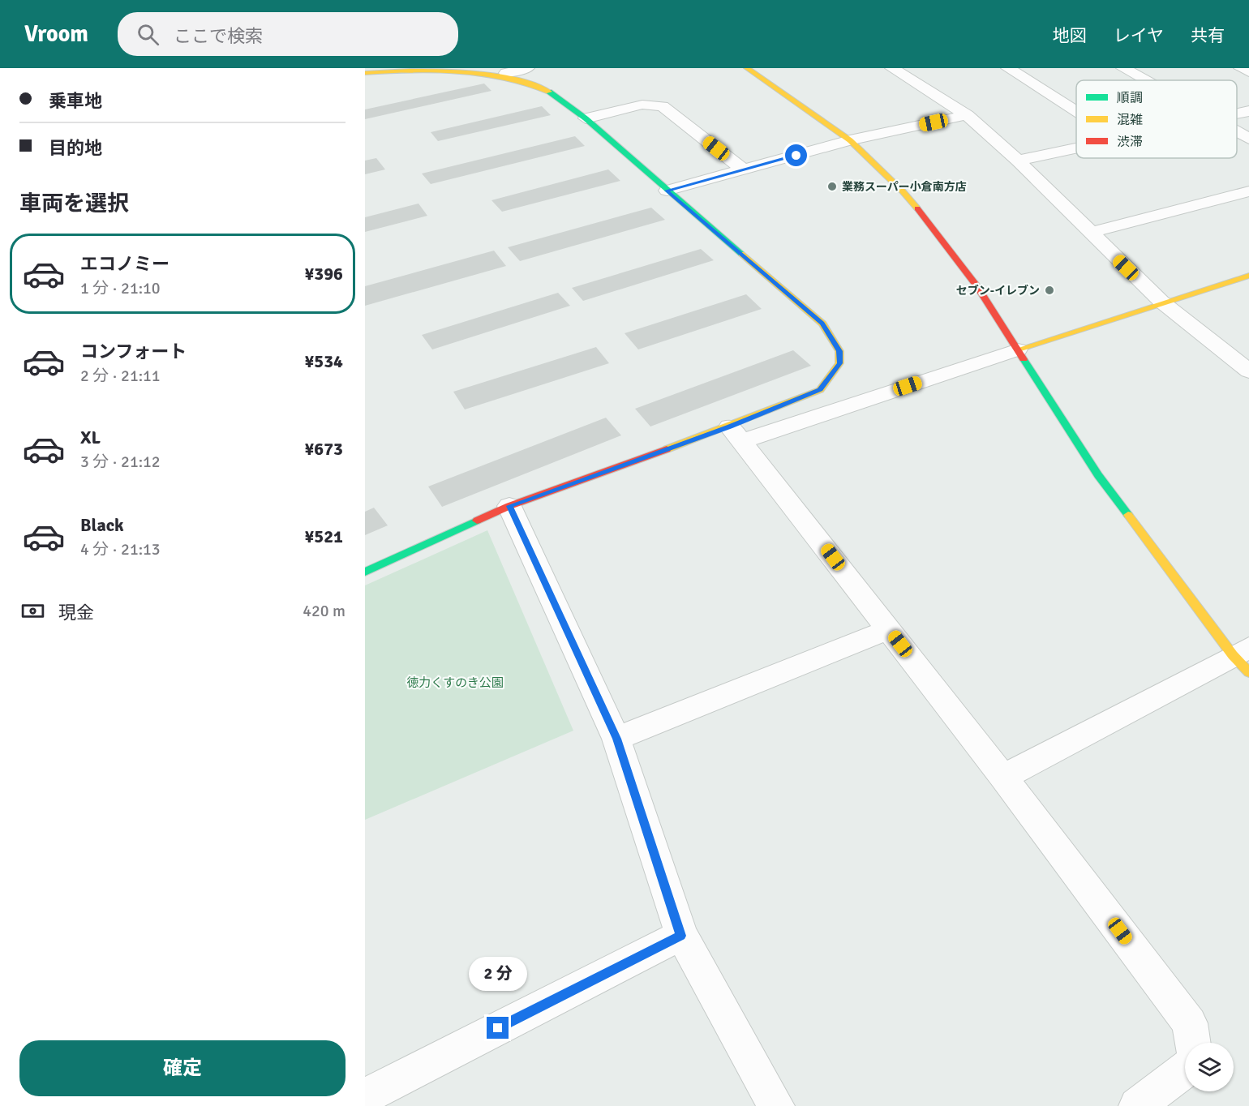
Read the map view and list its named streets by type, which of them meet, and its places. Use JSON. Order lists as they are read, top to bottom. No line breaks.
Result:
{"parks":["徳力くすのき公園"],"places":["業務スーパー小倉南方店","セブン-イレブン"],"legend":["順調","混雑","渋滞"],"page":{"header":"Vroom","search":"ここで検索","nav":["地図","レイヤ","共有"],"banner":["乗車地","目的地"],"heading":"車両を選択","list":[{"name":"エコノミー","note":"1 分 · 21:10","value":"¥396"},{"name":"コンフォート","note":"2 分 · 21:11","value":"¥534"},{"name":"XL","note":"3 分 · 21:12","value":"¥673"},{"name":"Black","note":"4 分 · 21:13","value":"¥521"}],"pay":["現金","420 m"],"bubble":"2 分","buttons":"確定"}}
